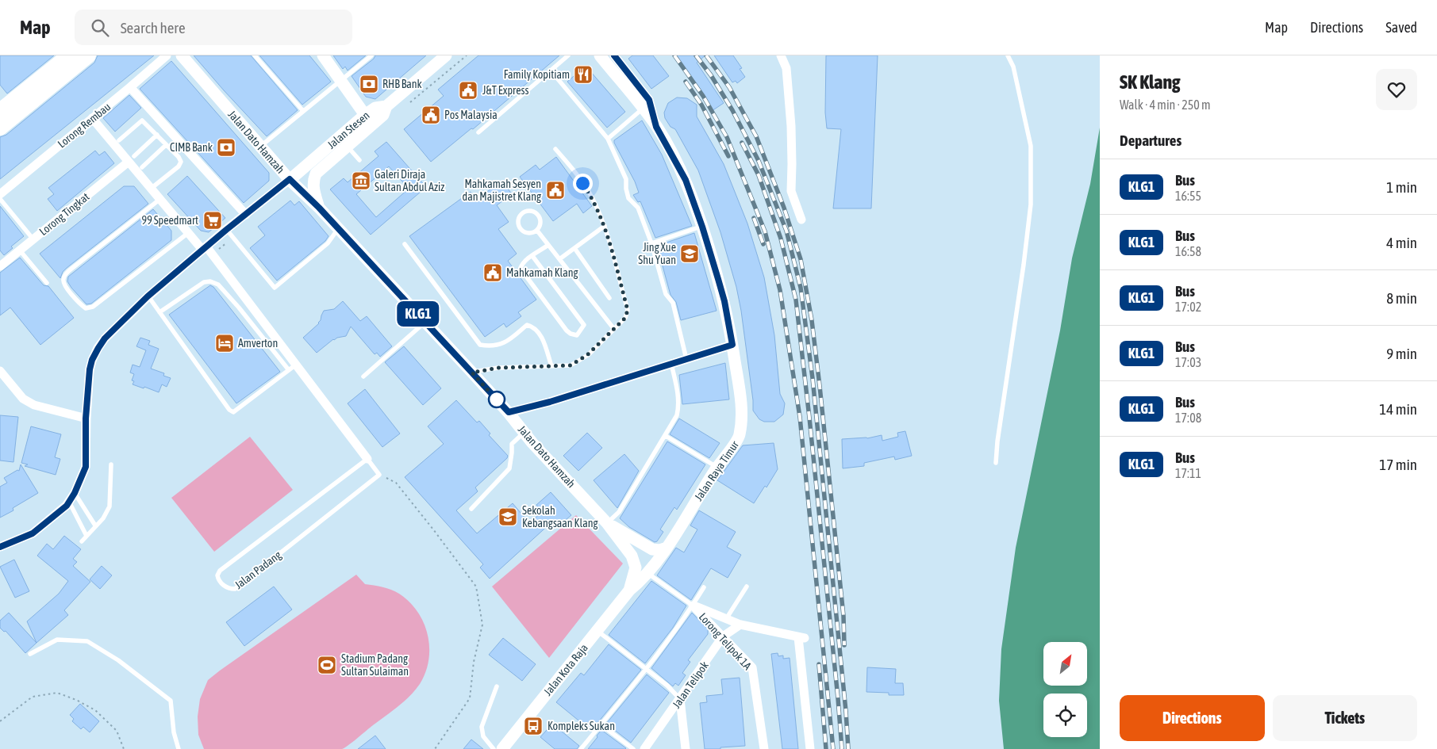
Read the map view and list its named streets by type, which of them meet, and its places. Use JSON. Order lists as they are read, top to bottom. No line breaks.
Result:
{"streets":{"main road":["Jalan Stesen","Jalan Dato Hamzah","Jalan Raya Timur","Jalan Kota Raja"],"street":["Lorong Rembau","Lorong Tingkat","Lorong Telipok 1A","Jalan Telipok"],"lane":["Jalan Padang"]},"crossings":[["Jalan Stesen","Jalan Dato Hamzah"],["Jalan Raya Timur","Jalan Kota Raja"],["Lorong Telipok 1A","Jalan Telipok"]],"places":{"restaurant":["Family Kopitiam"],"bank":["RHB Bank","CIMB Bank"],"public building":["J&T Express","Pos Malaysia","Mahkamah Sesyen dan Majistret Klang","Mahkamah Klang"],"museum":["Galeri Diraja Sultan Abdul Aziz"],"supermarket":["99 Speedmart"],"school or university":["Jing Xue Shu Yuan","Sekolah Kebangsaan Klang"],"hotel":["Amverton"],"sports":["Stadium Padang Sultan Sulaiman"],"bus stop":["Kompleks Sukan"]},"lines":["bus line KLG1"],"north":"top right","page":{"header":"Map","search":"Search here","nav":["Map","Directions","Saved"],"on_map":"KLG1","heading":[["SK Klang","Walk · 4 min · 250 m"],"Departures"],"list":[{"mark":"KLG1","name":"Bus","note":"16:55","value":"1 min"},{"mark":"KLG1","name":"Bus","note":"16:58","value":"4 min"},{"mark":"KLG1","name":"Bus","note":"17:02","value":"8 min"},{"mark":"KLG1","name":"Bus","note":"17:03","value":"9 min"},{"mark":"KLG1","name":"Bus","note":"17:08","value":"14 min"},{"mark":"KLG1","name":"Bus","note":"17:11","value":"17 min"}],"buttons":["Directions","Tickets"]}}
